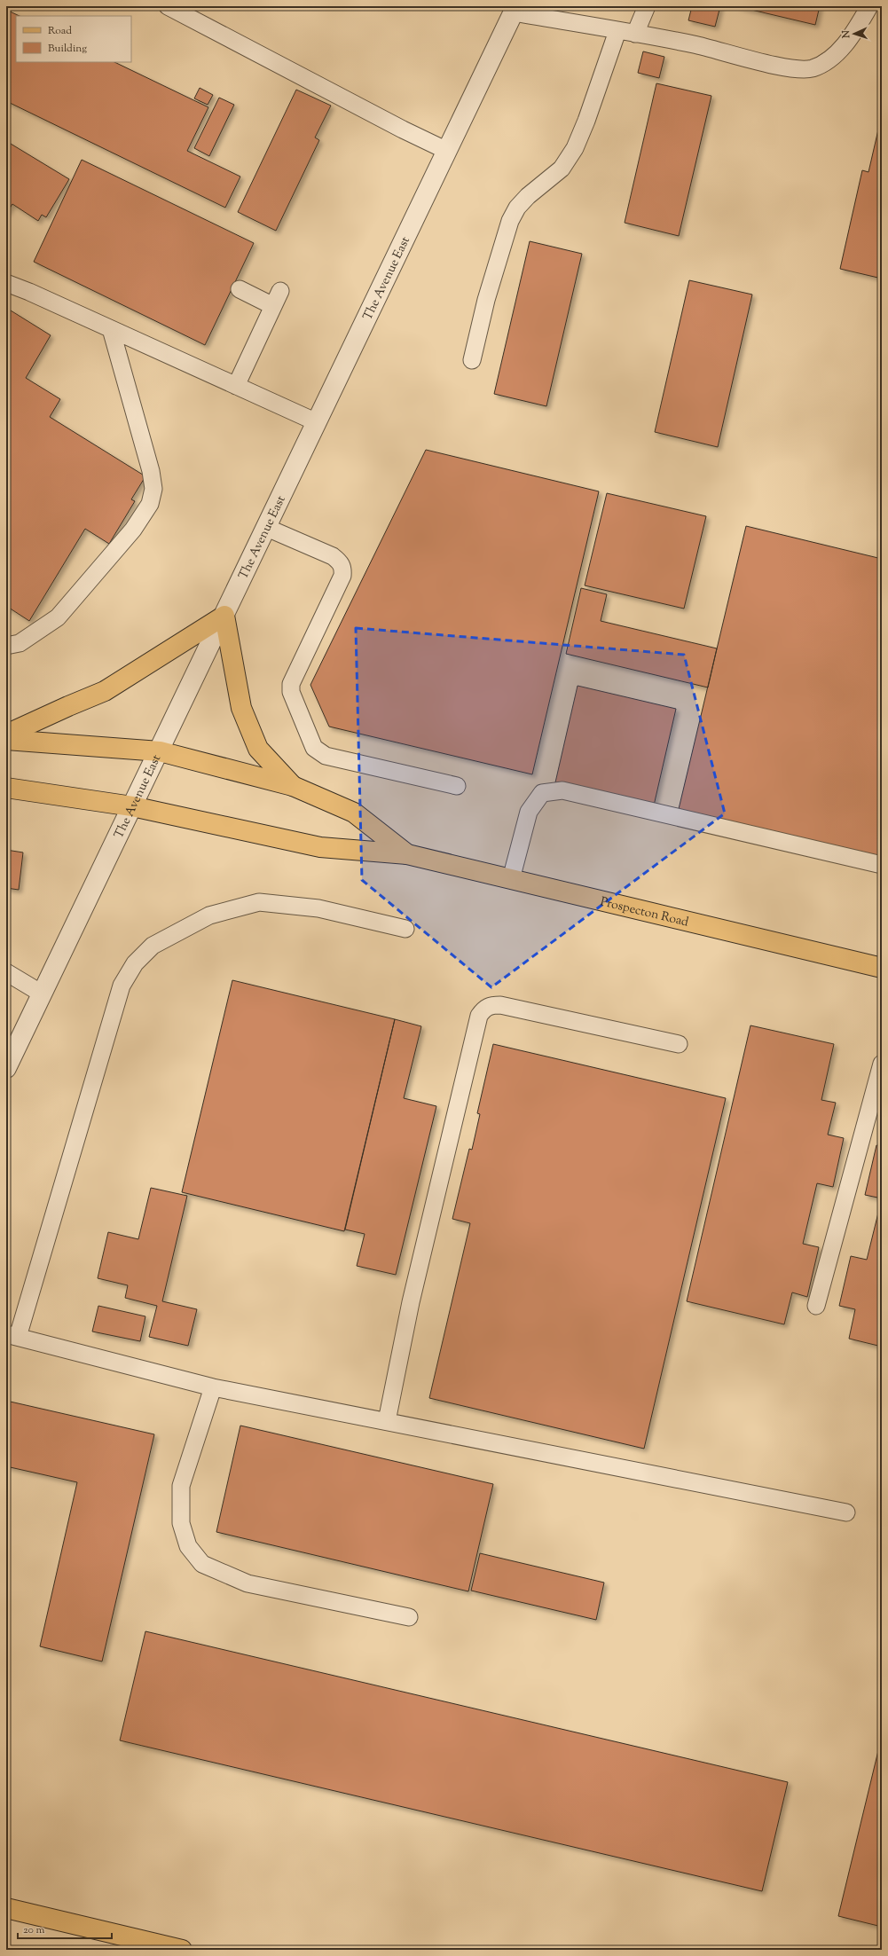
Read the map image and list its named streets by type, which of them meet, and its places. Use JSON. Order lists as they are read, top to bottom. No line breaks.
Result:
{"streets":{"main road":["Prospecton Road"],"street":["The Avenue East"]},"crossings":[["The Avenue East","Prospecton Road"]],"legend":["Road","Building"],"scale_bar":"20 m","north":"left"}
